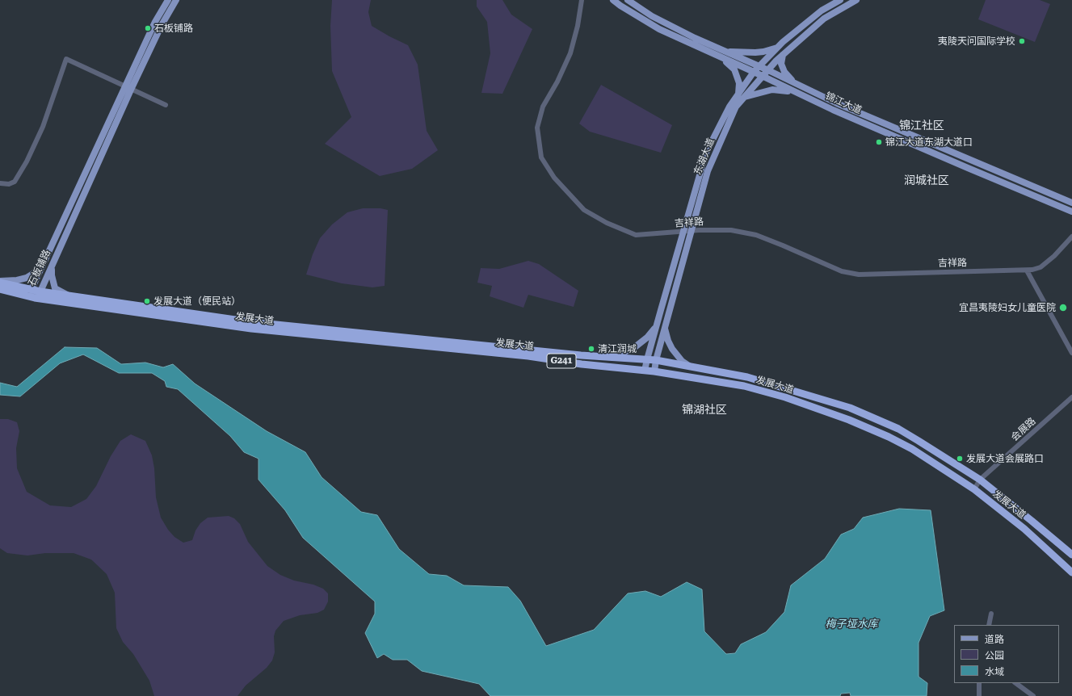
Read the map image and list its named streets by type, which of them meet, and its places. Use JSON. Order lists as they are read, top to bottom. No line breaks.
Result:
{"streets":{"highway":["发展大道","G241"],"main road":["锦江大道","东湖大道","石板铺路"],"street":["吉祥路","会展路"]},"crossings":[["锦江大道","东湖大道"],["东湖大道","吉祥路"],["东湖大道","发展大道"],["石板铺路","发展大道"],["发展大道","会展路"]],"districts":["锦江社区","润城社区","锦湖社区"],"water":["梅子垭水库"],"places":["石板铺路","夷陵天问国际学校","锦江大道东湖大道口","发展大道（便民站）","宜昌夷陵妇女儿童医院","清江润城","发展大道会展路口"],"legend":["道路","公园","水域"]}
